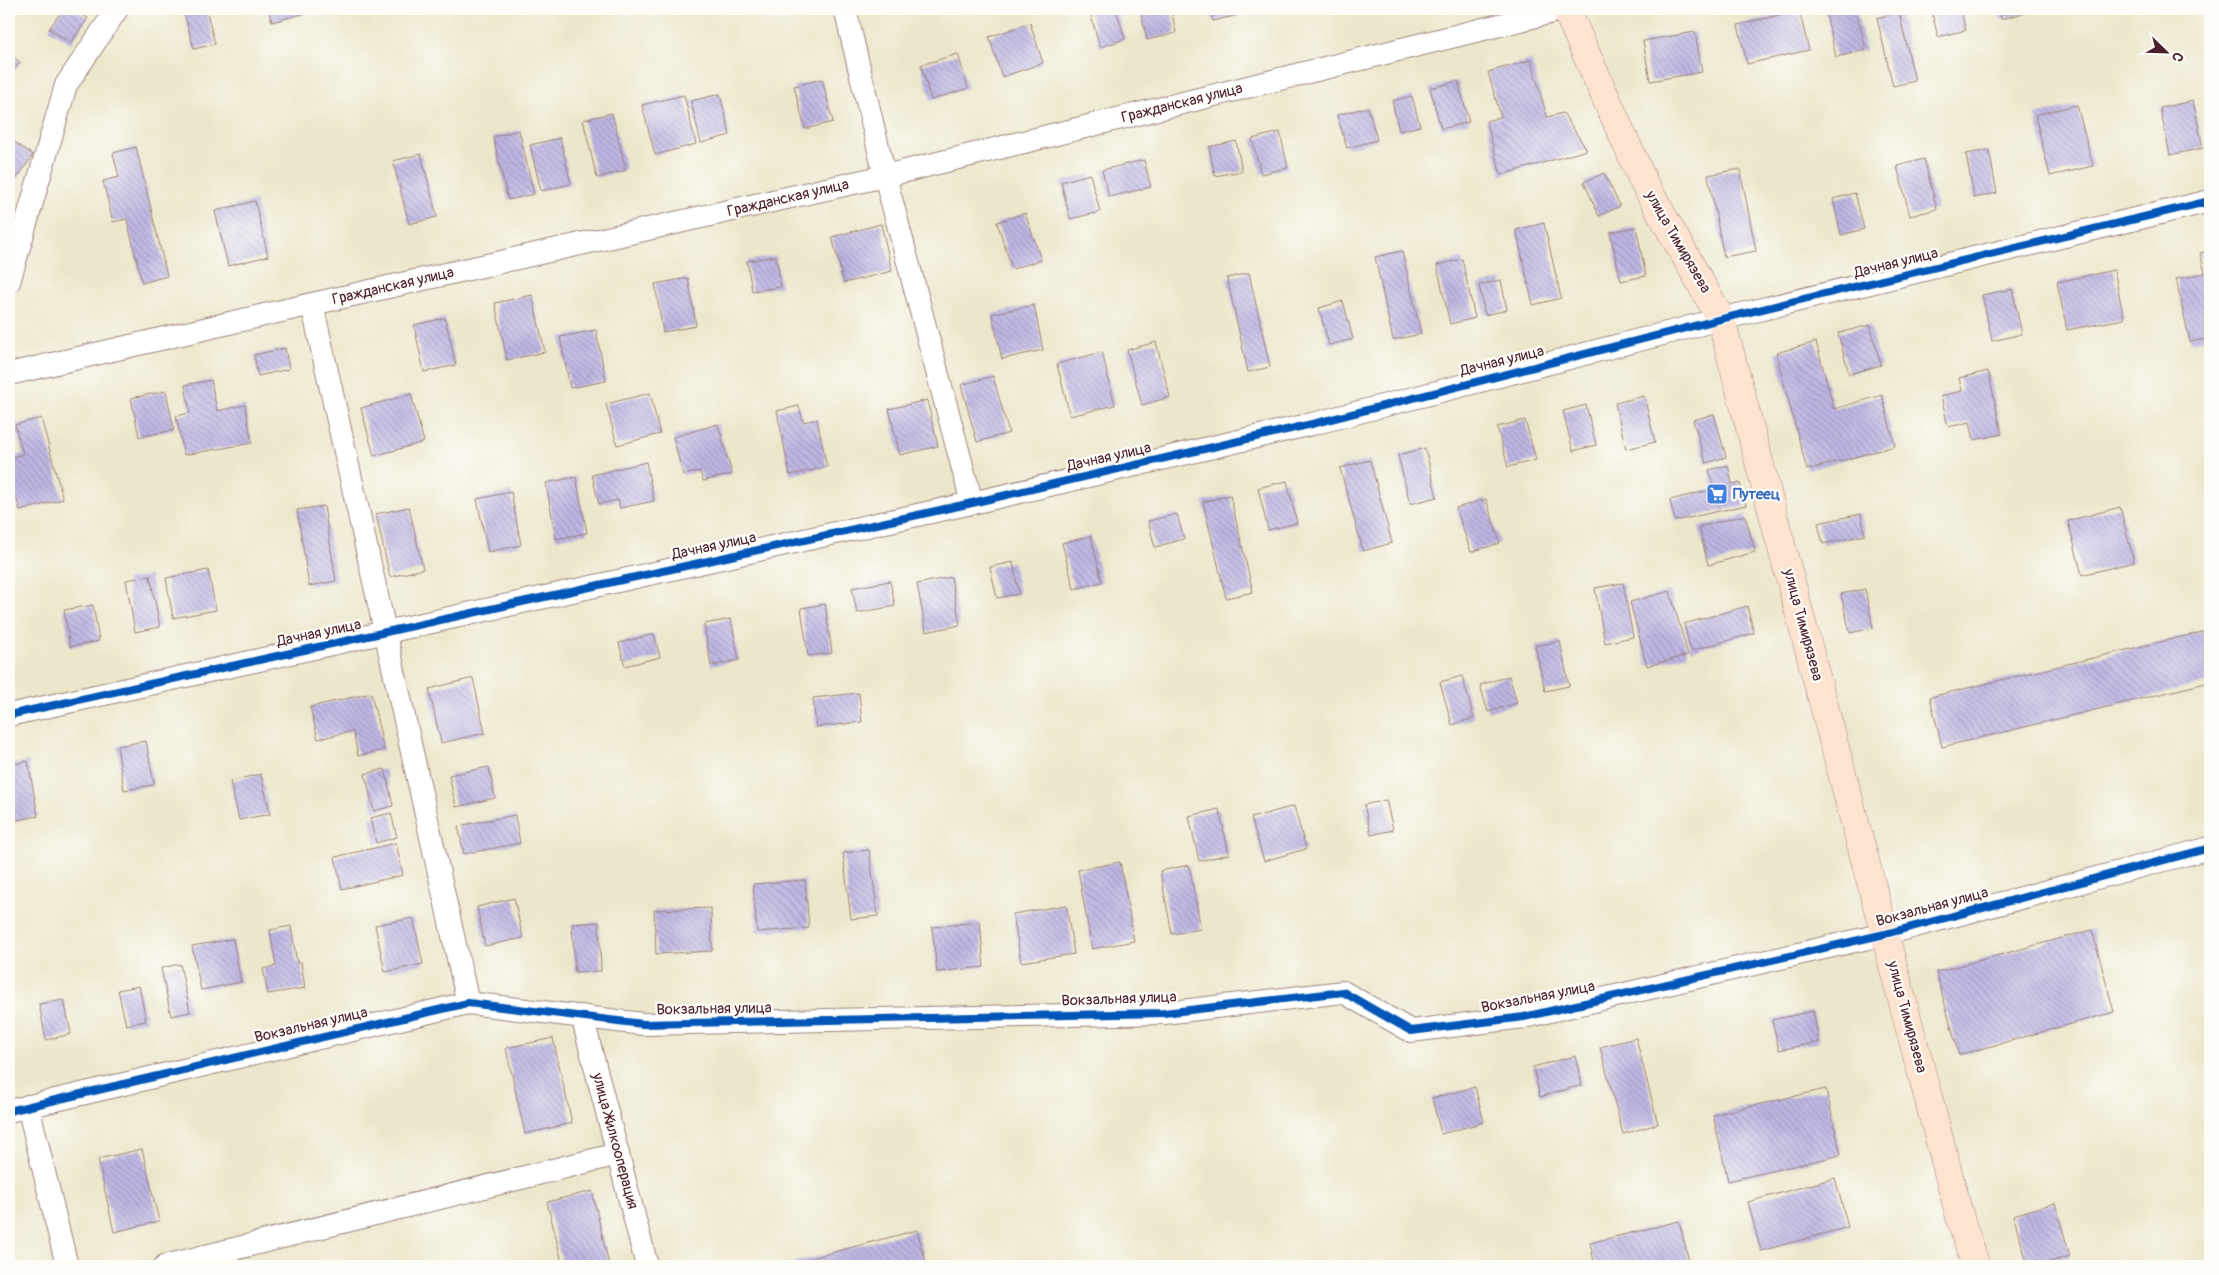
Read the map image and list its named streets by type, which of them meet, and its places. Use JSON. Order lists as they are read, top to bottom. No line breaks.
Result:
{"streets":{"main road":["улица Тимирязева"],"street":["Гражданская улица","Дачная улица","Вокзальная улица","улица Жилкооперация"]},"crossings":[["Гражданская улица","улица Тимирязева"],["улица Тимирязева","Дачная улица"],["улица Тимирязева","Вокзальная улица"],["Вокзальная улица","улица Жилкооперация"]],"places":{"supermarket":["Путеец"]},"north":"bottom right"}
